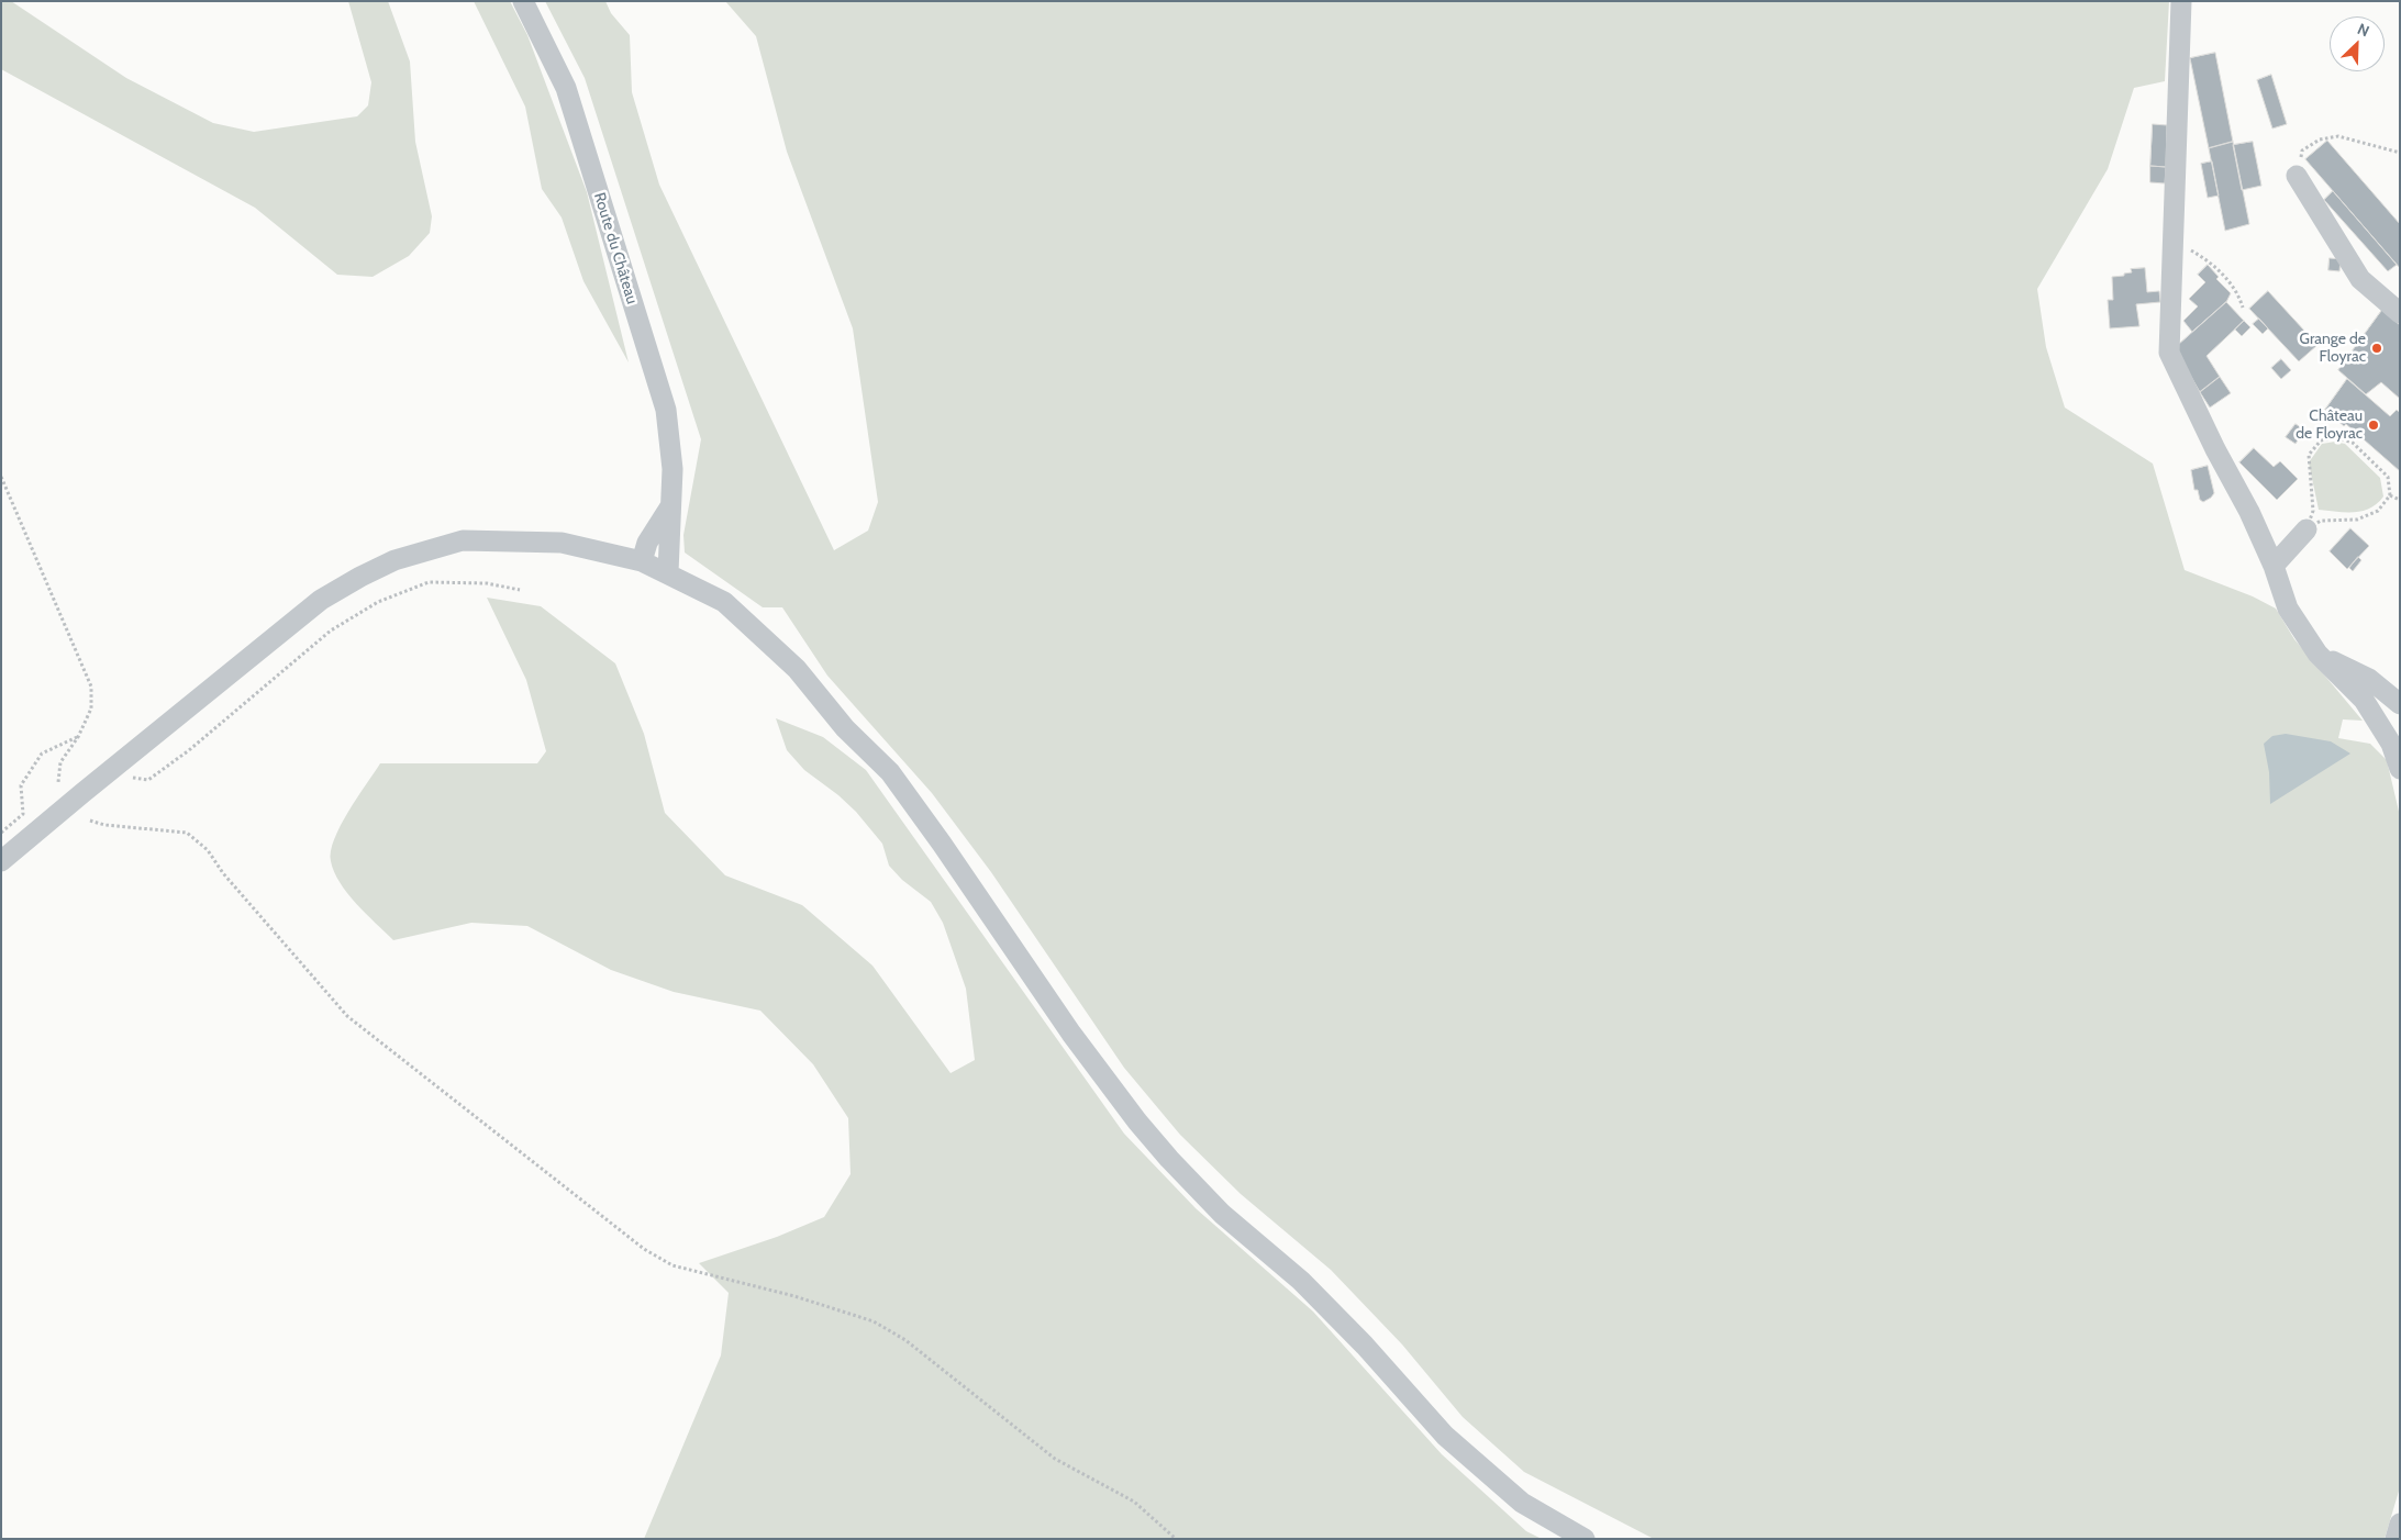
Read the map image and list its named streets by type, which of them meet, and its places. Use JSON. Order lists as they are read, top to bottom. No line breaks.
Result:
{"streets":{"street":["Route du Château"]},"places":["Grange de Floyrac","Château de Floyrac"],"north":"top right"}
